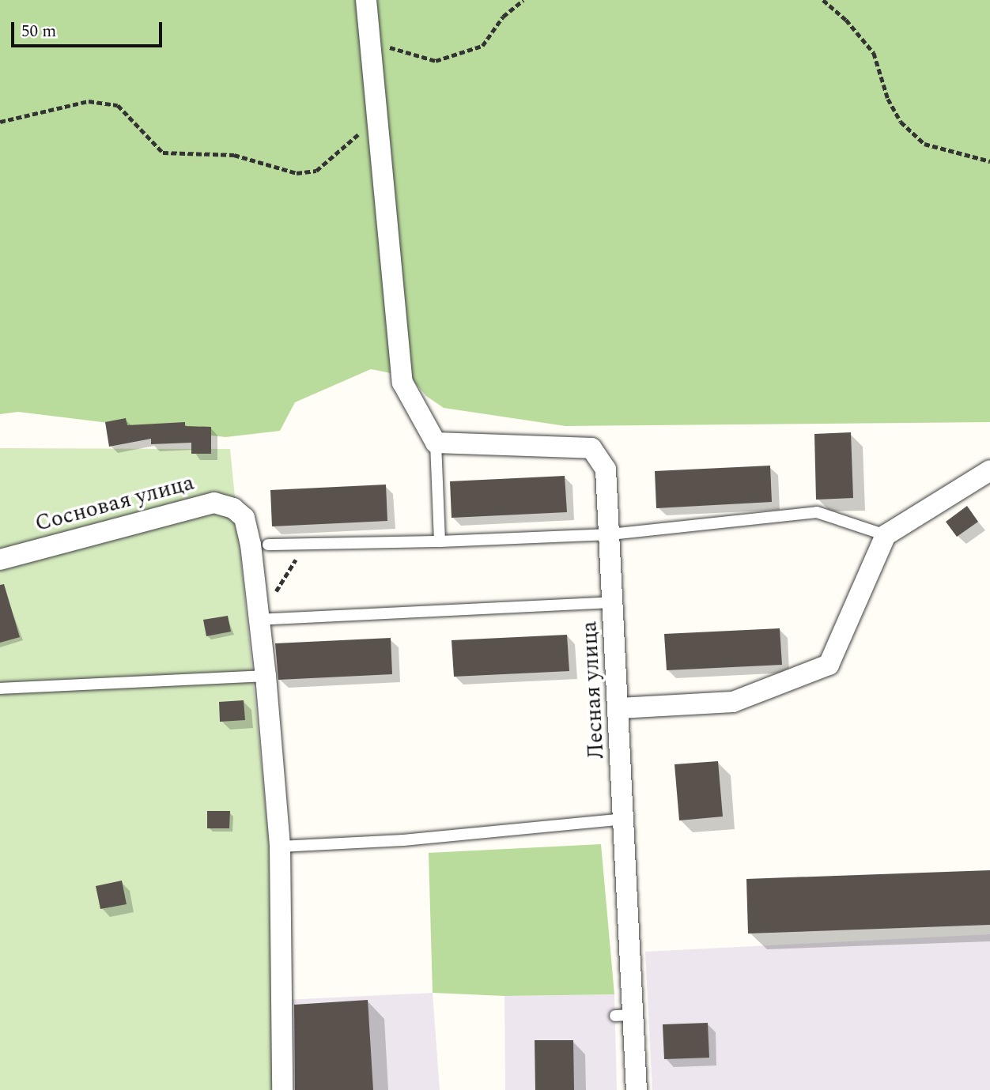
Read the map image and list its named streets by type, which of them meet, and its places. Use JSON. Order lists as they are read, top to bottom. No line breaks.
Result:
{"streets":{"street":["Сосновая улица","Лесная улица"]},"scale_bar":"50 m"}
